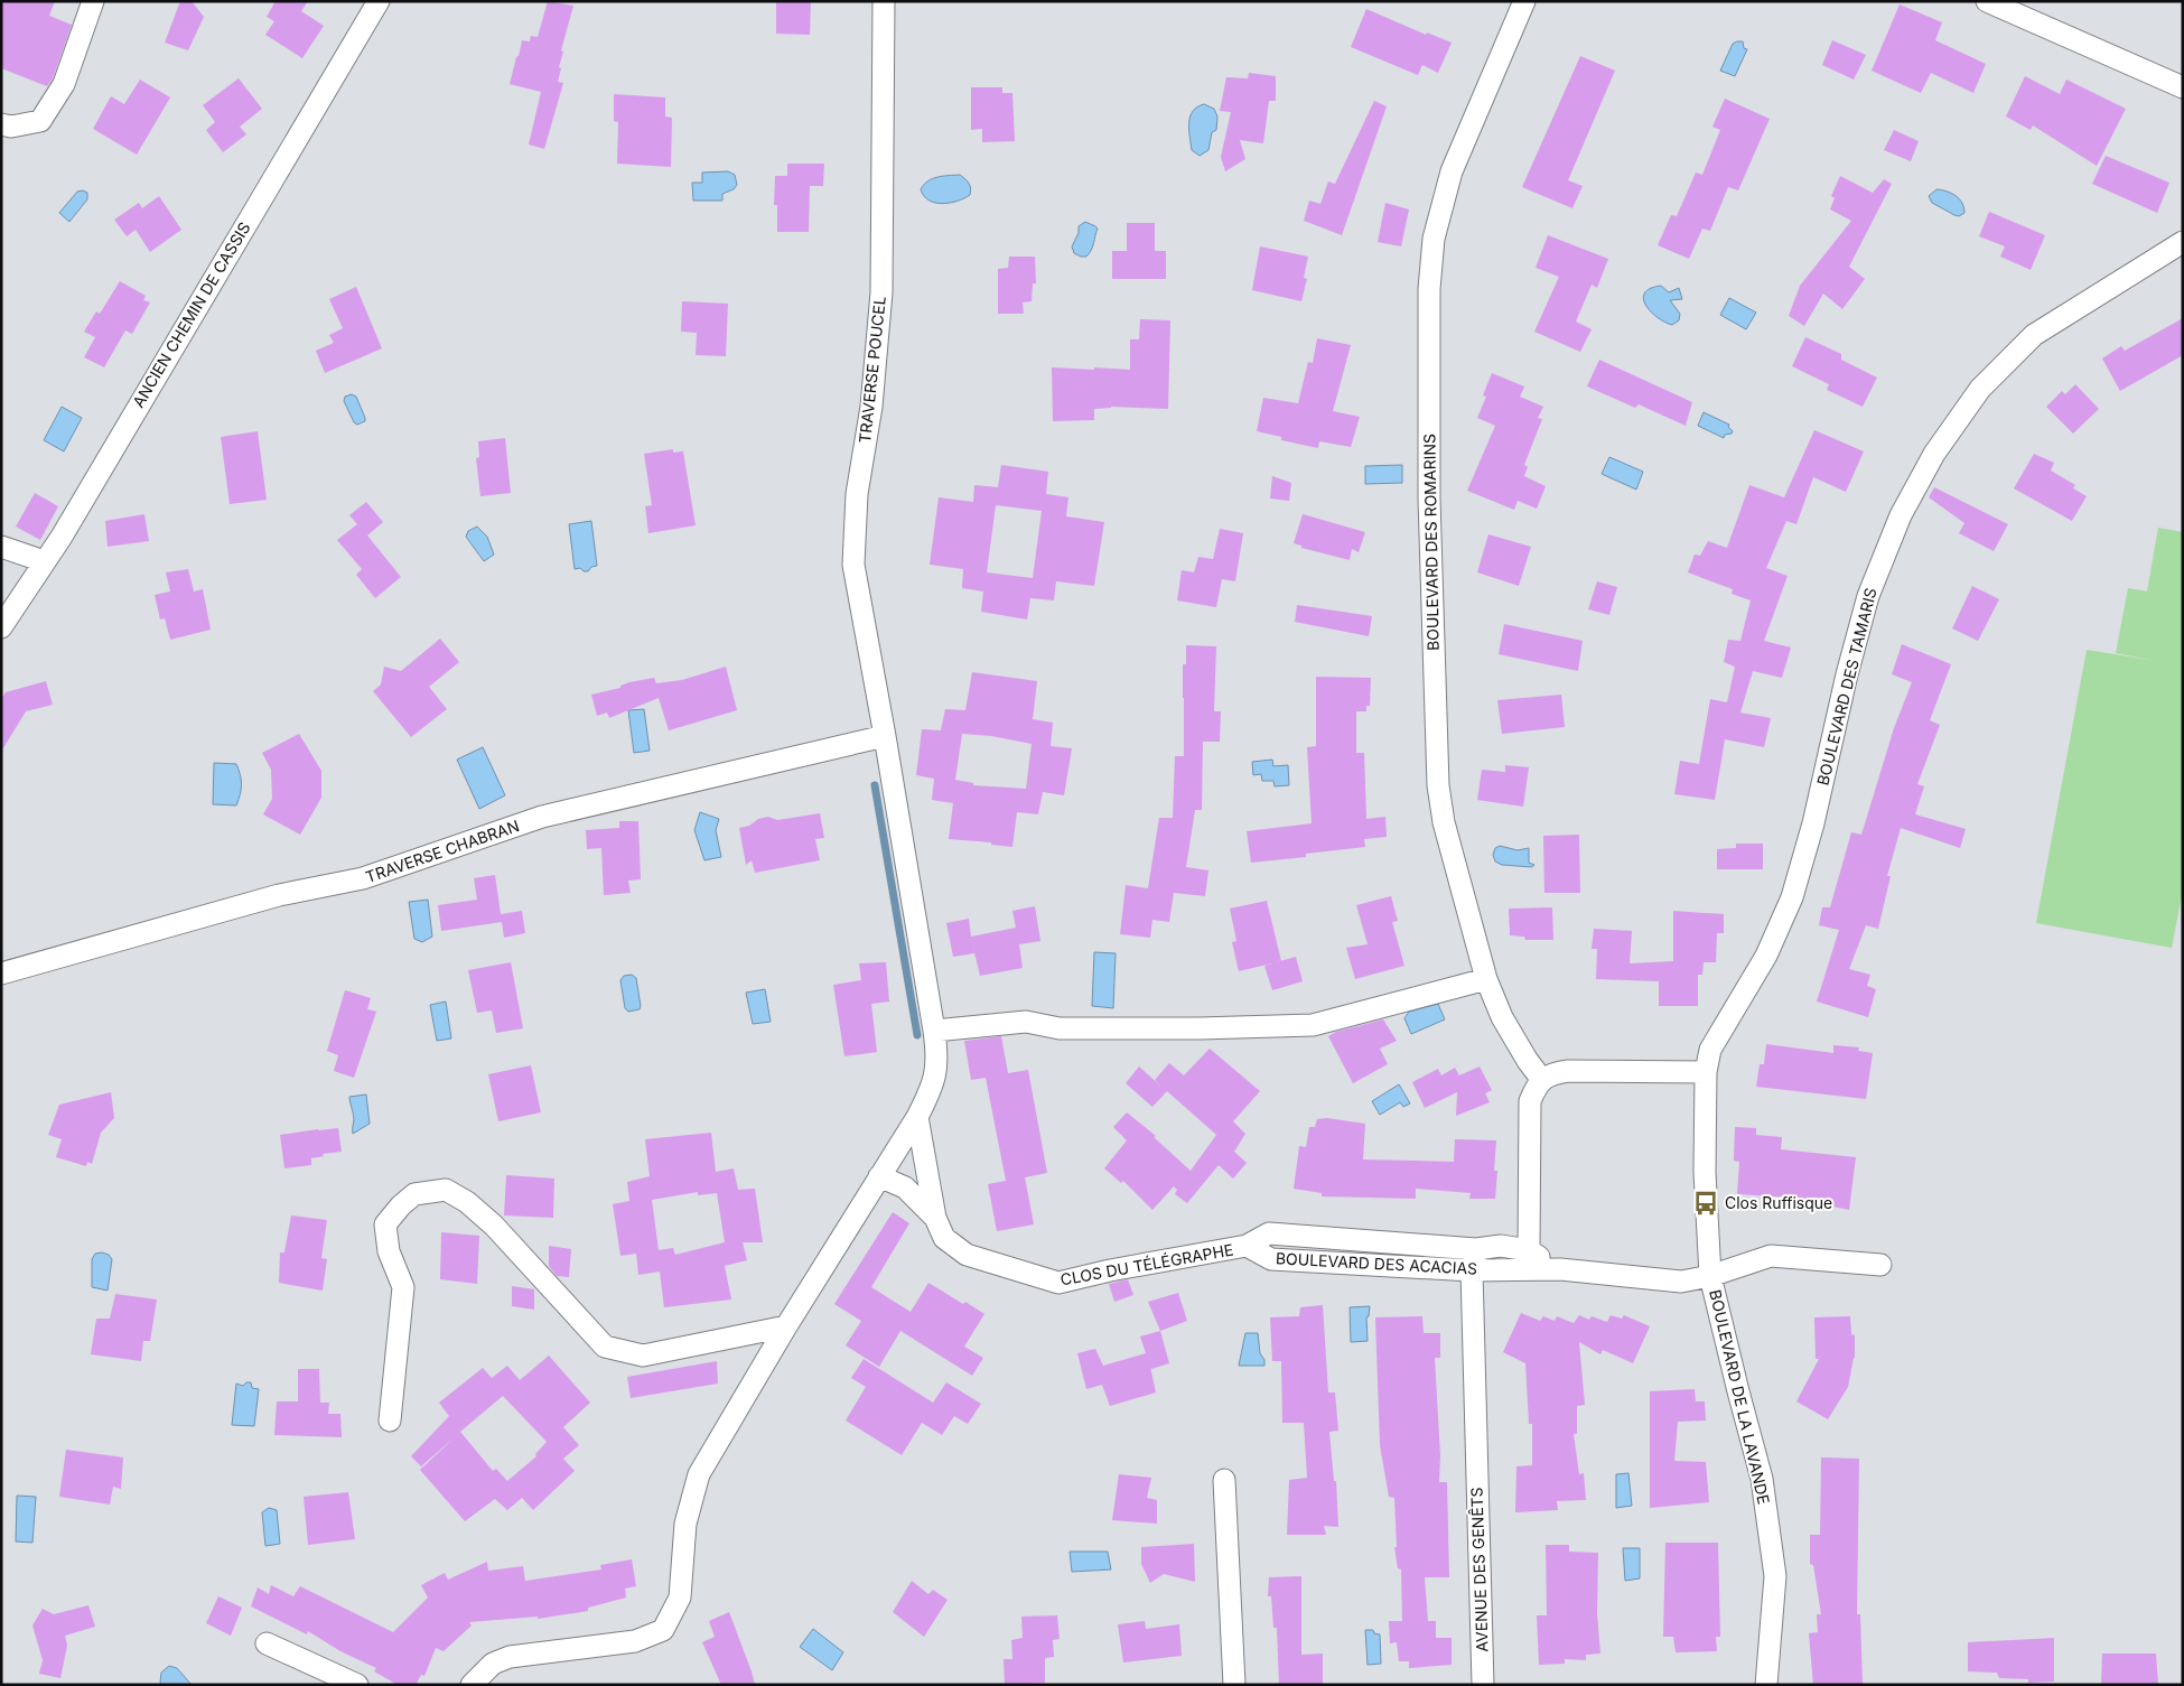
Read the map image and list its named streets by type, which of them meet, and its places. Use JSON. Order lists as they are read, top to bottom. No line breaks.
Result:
{"streets":{"street":["ANCIEN CHEMIN DE CASSIS","TRAVERSE POUCEL","BOULEVARD DES ROMARINS","BOULEVARD DES TAMARIS","TRAVERSE CHABRAN","BOULEVARD DES ACACIAS","CLOS DU TÉLÉGRAPHE","BOULEVARD DE LA LAVANDE","AVENUE DES GENÊTS"]},"crossings":[["TRAVERSE POUCEL","TRAVERSE CHABRAN"],["TRAVERSE POUCEL","CLOS DU TÉLÉGRAPHE"],["BOULEVARD DES TAMARIS","BOULEVARD DES ACACIAS"],["BOULEVARD DES TAMARIS","BOULEVARD DE LA LAVANDE"],["BOULEVARD DES ACACIAS","CLOS DU TÉLÉGRAPHE"],["BOULEVARD DES ACACIAS","BOULEVARD DE LA LAVANDE"],["BOULEVARD DES ACACIAS","AVENUE DES GENÊTS"]],"places":{"bus stop":["Clos Ruffisque"]}}
